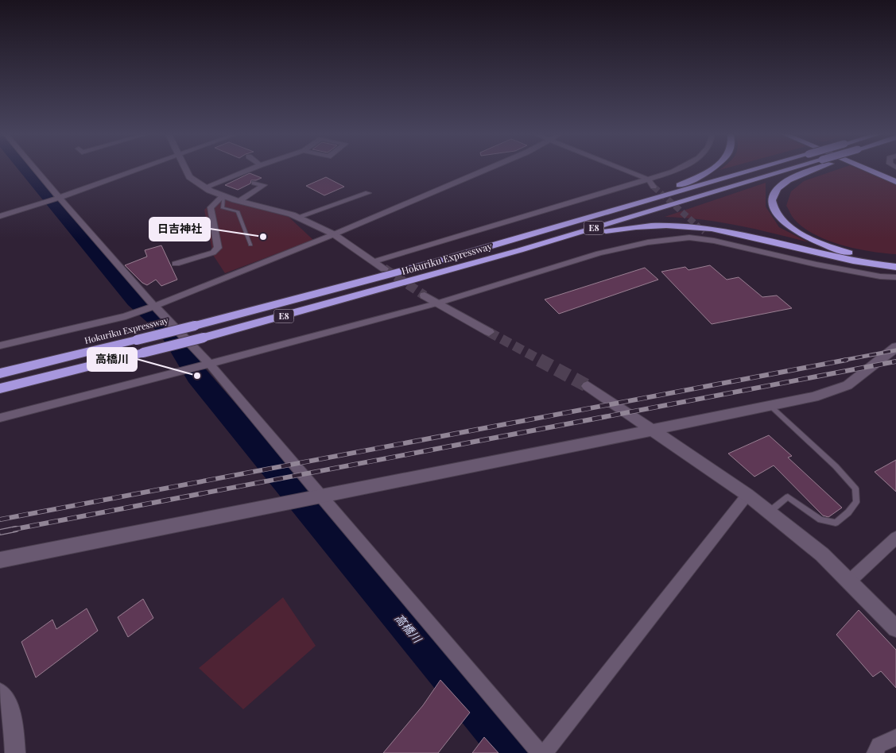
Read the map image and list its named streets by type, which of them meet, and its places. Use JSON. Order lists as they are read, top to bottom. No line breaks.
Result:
{"streets":{"highway":["E8","Hokuriku Expressway"]},"water":["高橋川"],"places":["日吉神社","高橋川"]}
